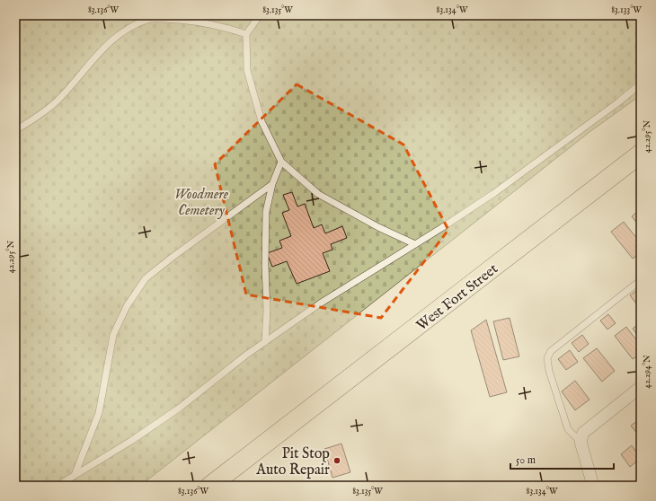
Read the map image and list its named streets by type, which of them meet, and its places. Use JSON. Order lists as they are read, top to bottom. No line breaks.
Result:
{"streets":{"main road":["West Fort Street"]},"parks":["Woodmere Cemetery"],"places":["Pit Stop Auto Repair"],"scale_bar":"50 m","coordinates":["83.136°W","83.135°W","83.134°W","83.133°W","42.295°N","42.294°N"]}
